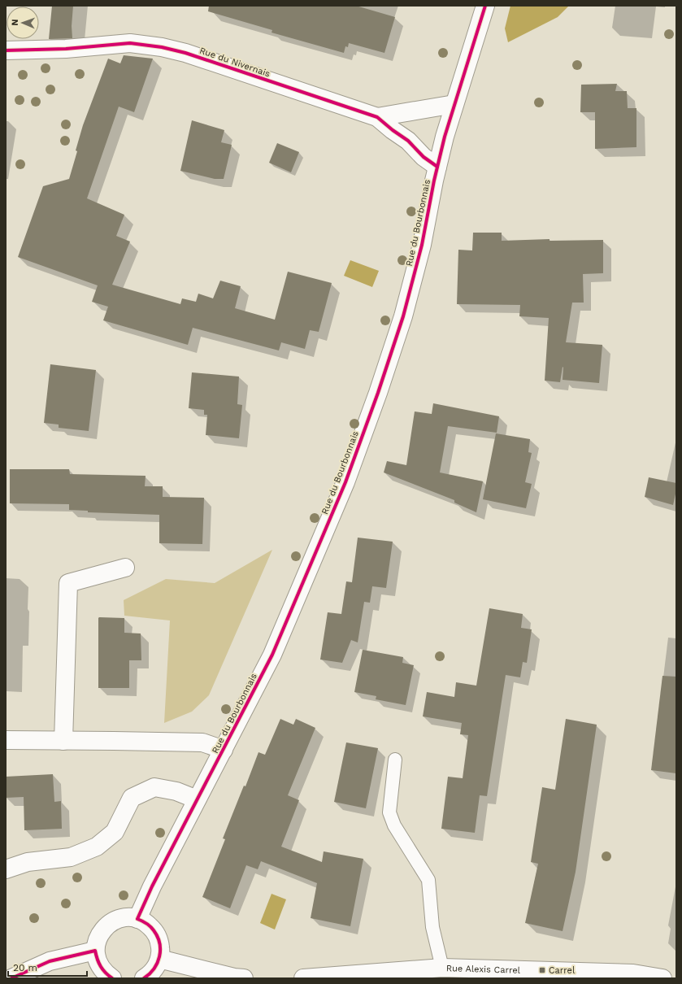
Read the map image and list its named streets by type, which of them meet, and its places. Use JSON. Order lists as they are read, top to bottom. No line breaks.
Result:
{"streets":{"street":["Rue du Nivernais","Rue du Bourbonnais","Rue Alexis Carrel"]},"crossings":[["Rue du Nivernais","Rue du Bourbonnais"]],"places":{"transit":["Carrel"]},"scale_bar":"20 m","north":"left"}
